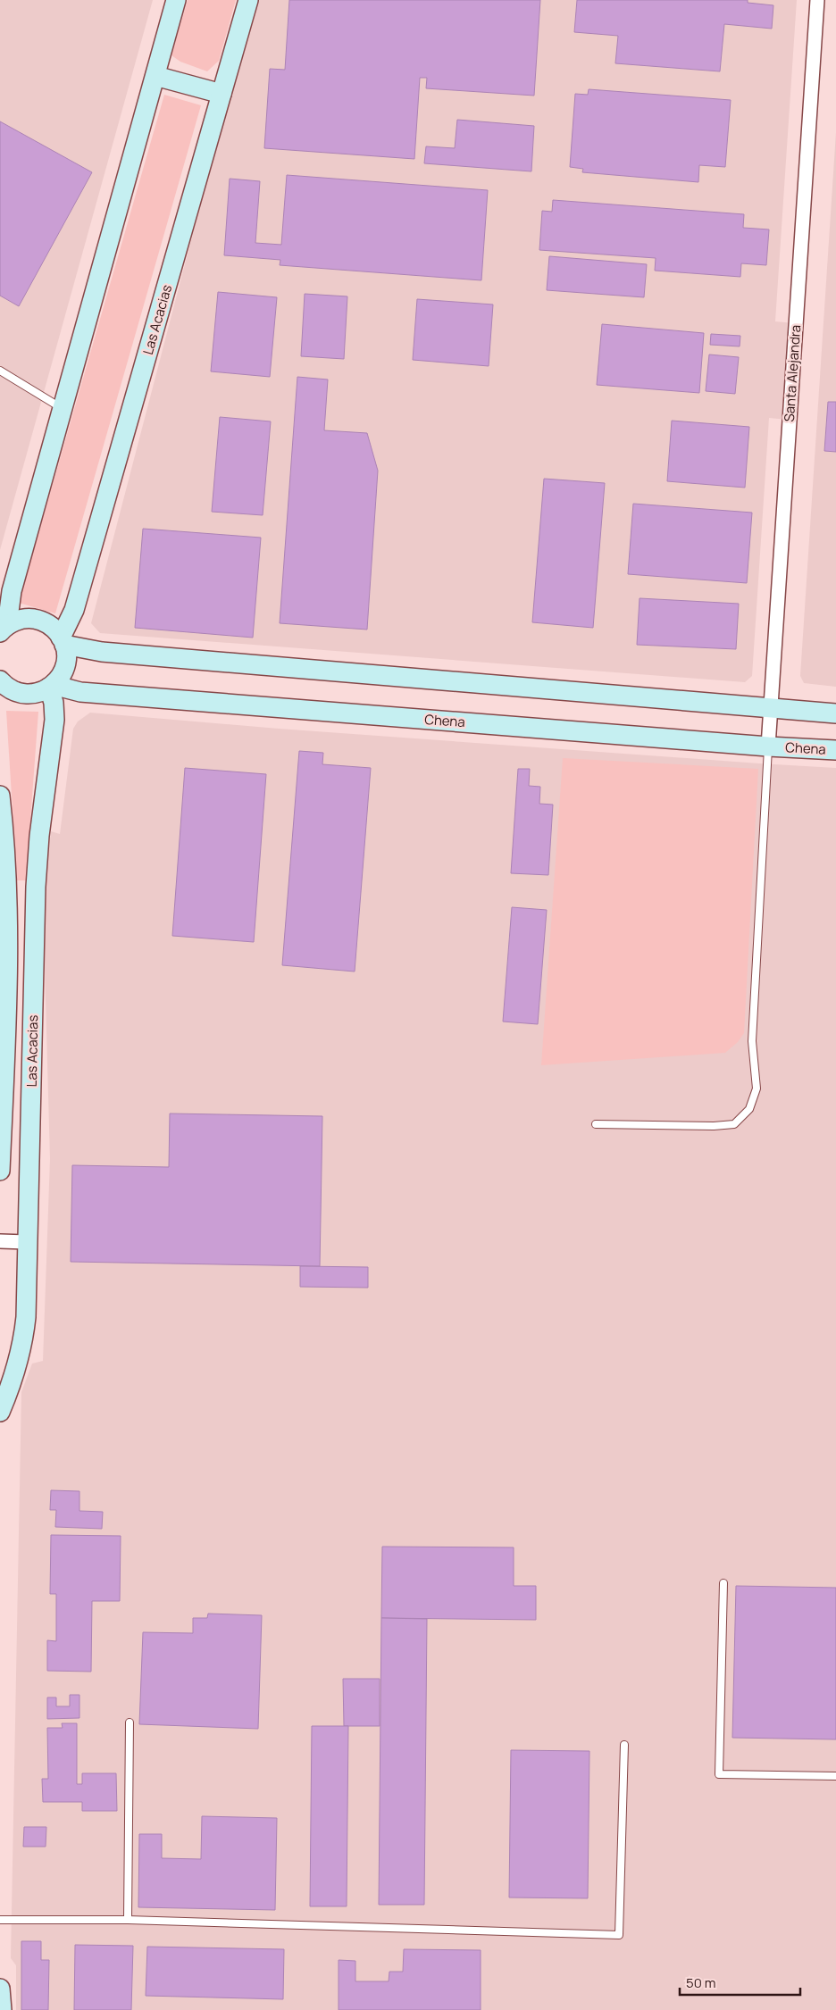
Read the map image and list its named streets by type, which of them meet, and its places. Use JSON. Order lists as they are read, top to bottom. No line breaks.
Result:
{"streets":{"main road":["Las Acacias","Chena"],"street":["Santa Alejandra"]},"crossings":[["Las Acacias","Chena"],["Santa Alejandra","Chena"]],"scale_bar":"50 m"}
